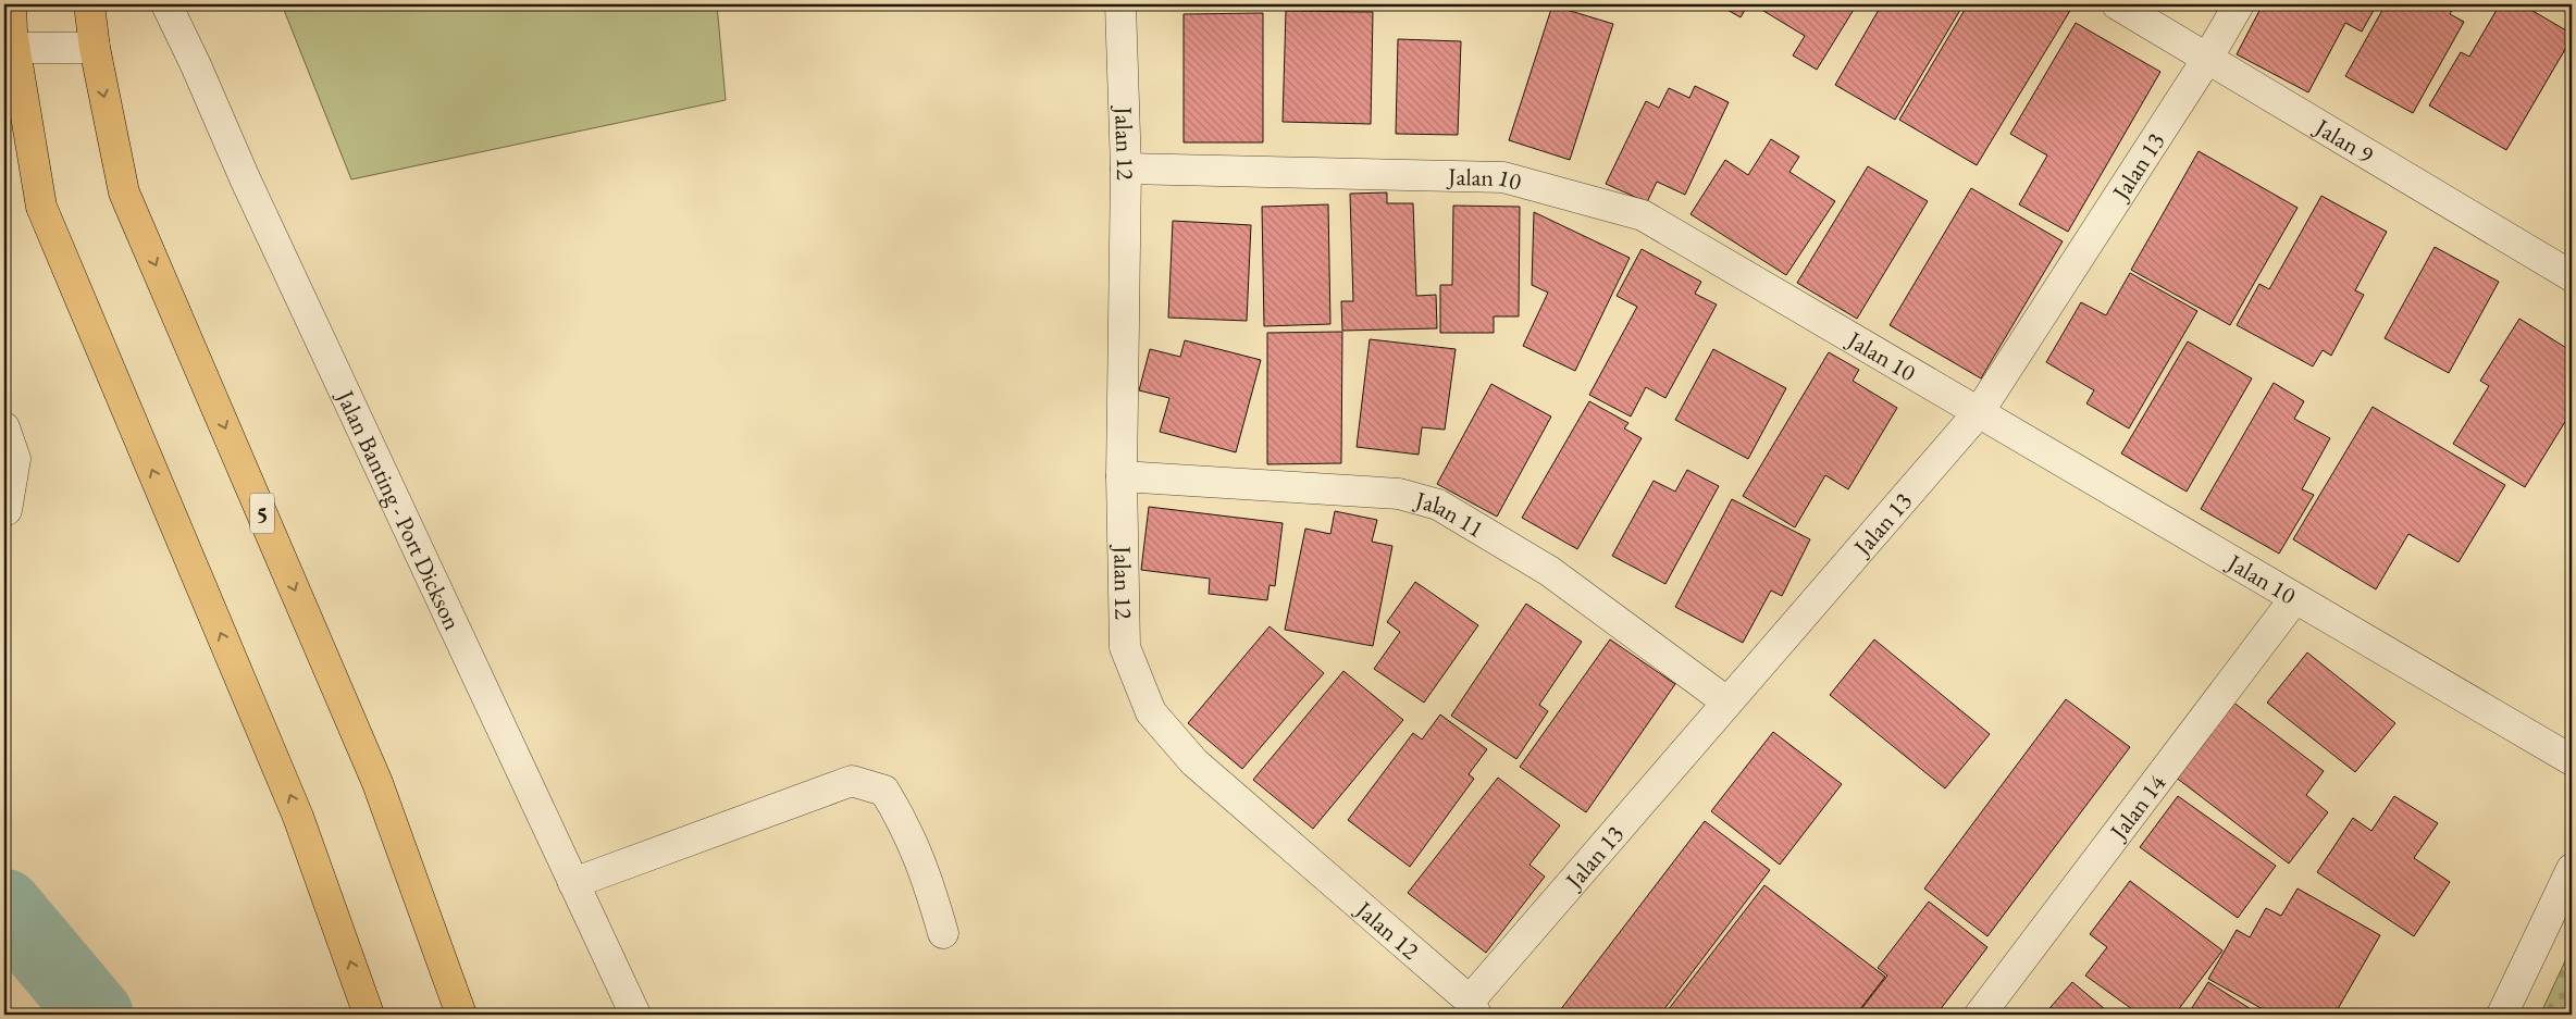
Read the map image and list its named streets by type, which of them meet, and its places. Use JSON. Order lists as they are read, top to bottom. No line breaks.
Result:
{"streets":{"main road":["5"],"street":["Jalan 9","Jalan 12","Jalan 13","Jalan 10","Jalan Banting - Port Dickson","Jalan 11","Jalan 14"]},"crossings":[["Jalan 9","Jalan 13"],["Jalan 12","Jalan 13"],["Jalan 12","Jalan 10"],["Jalan 12","Jalan 11"],["Jalan 13","Jalan 10"],["Jalan 13","Jalan 11"],["Jalan 10","Jalan 14"]]}
